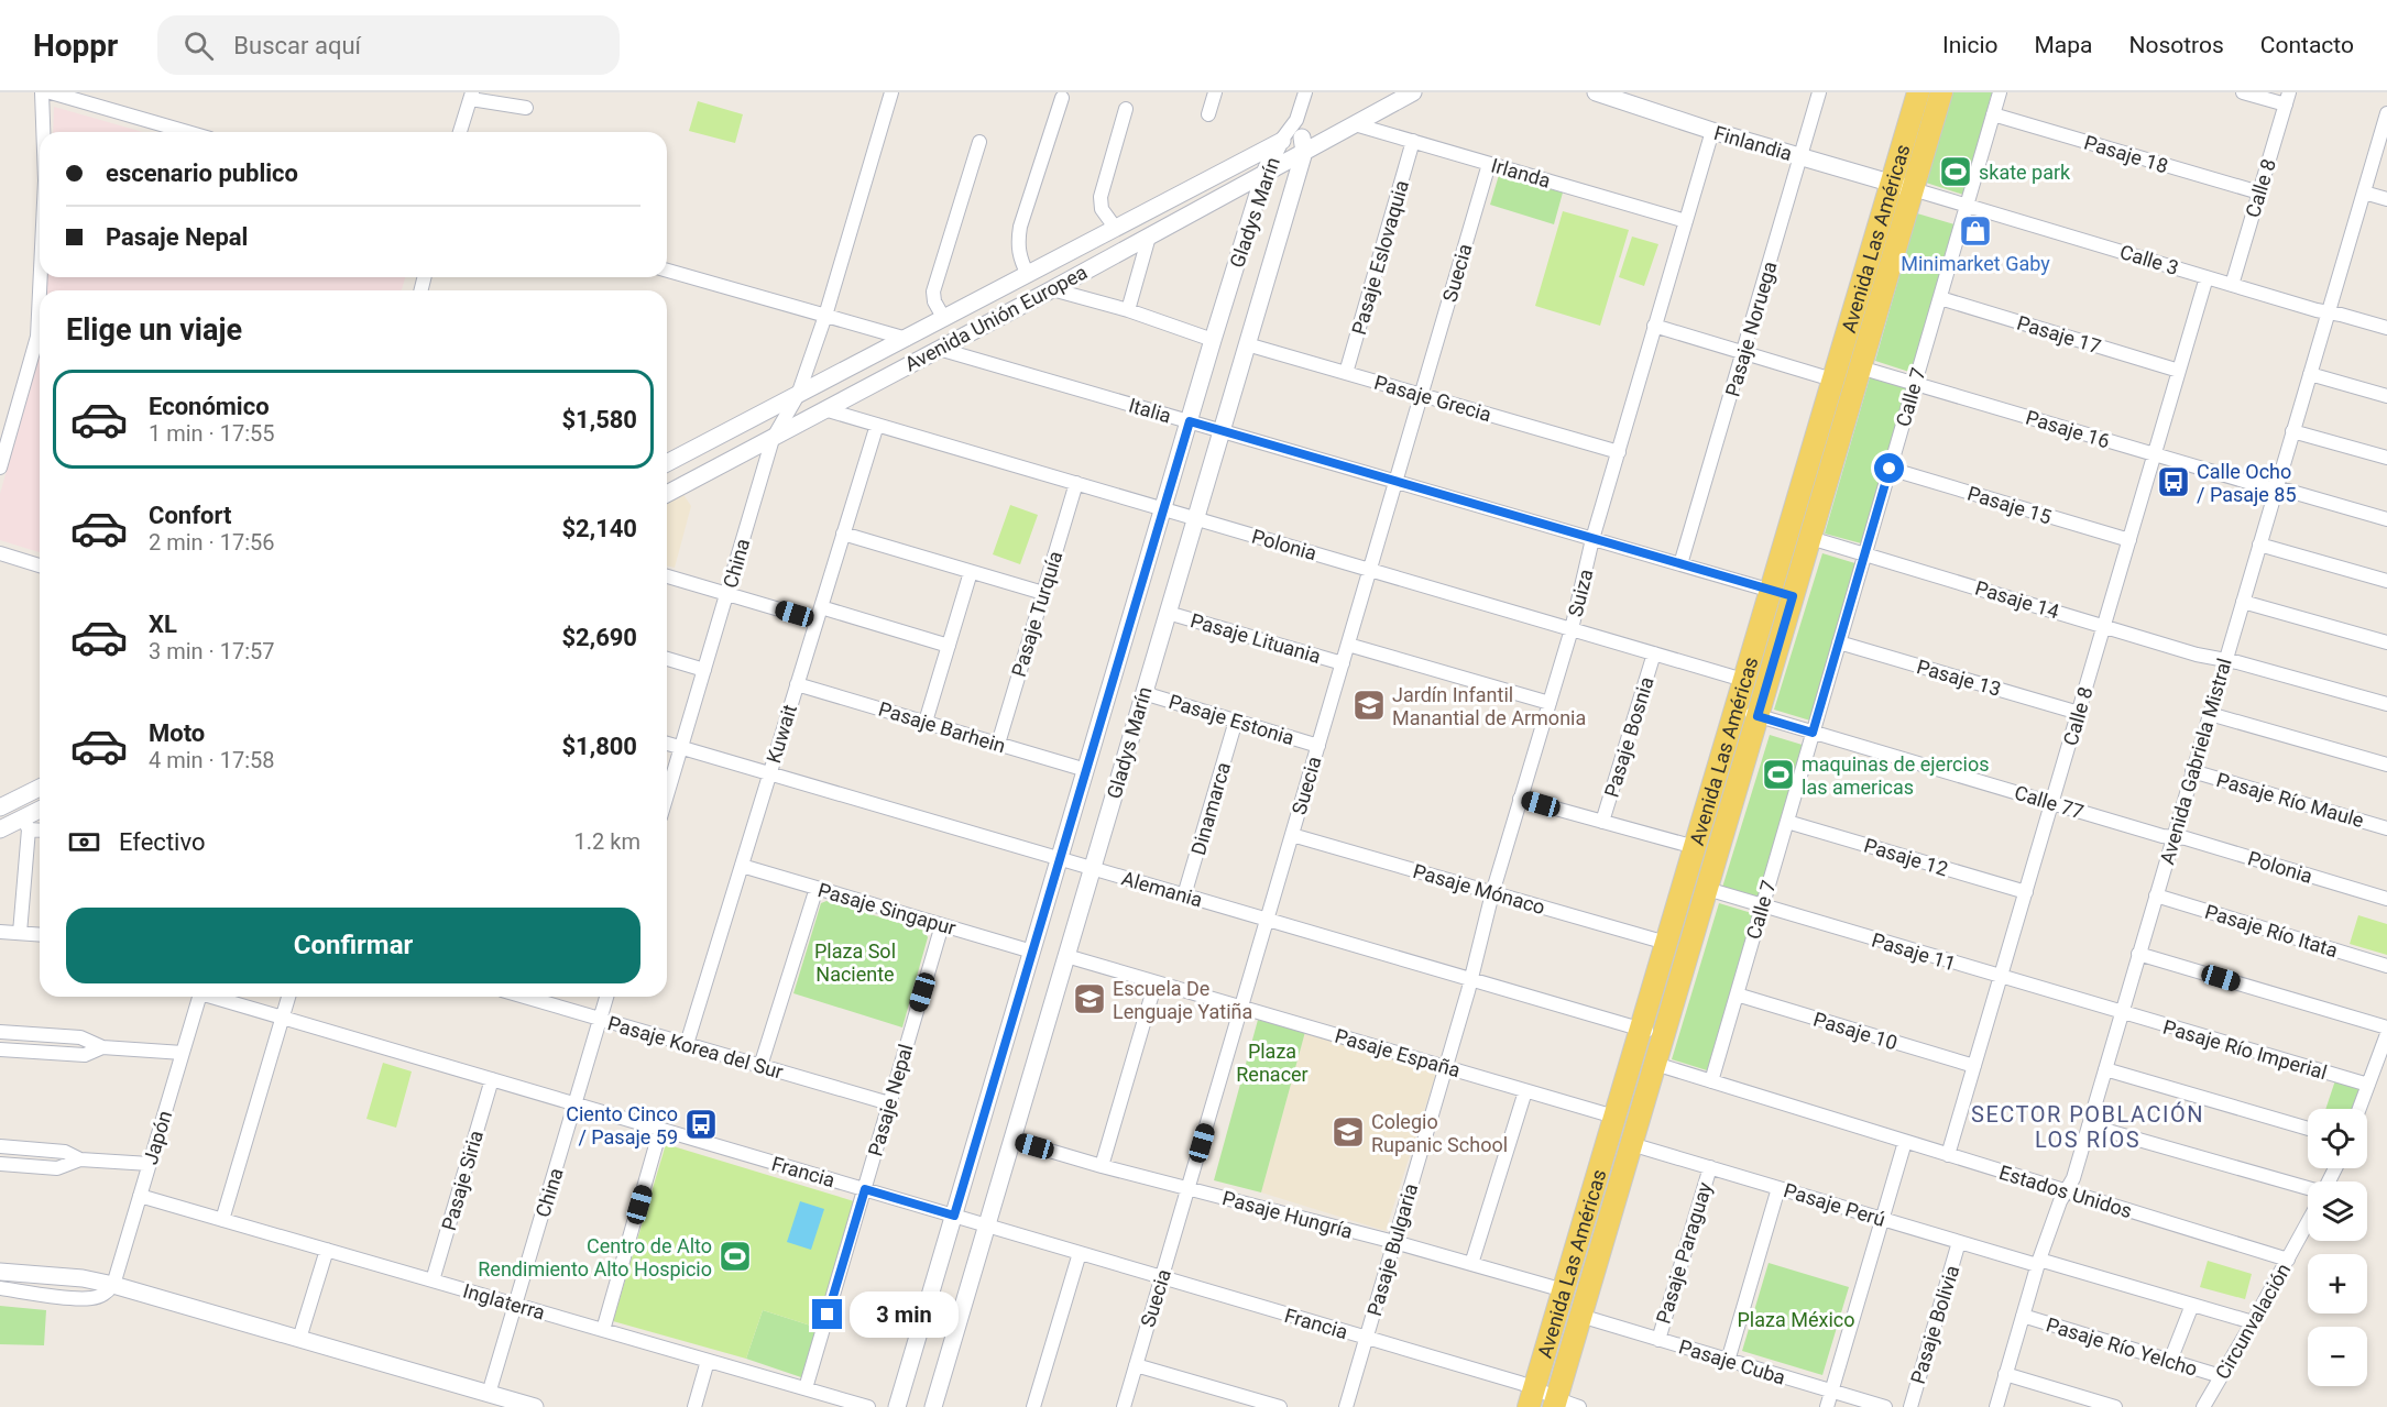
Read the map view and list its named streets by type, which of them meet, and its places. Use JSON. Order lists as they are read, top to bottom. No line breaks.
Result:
{"streets":{"main road":["Avenida Las Américas"],"street":["Finlandia","Pasaje 18","Irlanda","Calle 8","Gladys Marín","Pasaje Eslovaquia","Calle 3","Suecia","Avenida Unión Europea","Pasaje Noruega","Pasaje 17","Calle 7","Pasaje Grecia","Italia","Pasaje 16","Pasaje 15","Polonia","China","Suiza","Pasaje 14","Pasaje Turquía","Pasaje Lituania","Pasaje 13","Pasaje Estonia","Pasaje Barhein","Kuwait","Pasaje Bosnia","Avenida Gabriela Mistral","Pasaje Río Maule","Calle 77","Dinamarca","Pasaje 12","Alemania","Pasaje Mónaco","Pasaje Singapur","Pasaje Río Itata","Pasaje 11","Pasaje 10","Pasaje Korea del Sur","Pasaje Río Imperial","Pasaje España","Pasaje Nepal","Japón","Francia","Pasaje Siria","Estados Unidos","Pasaje Perú","Pasaje Hungría","Pasaje Bulgaria","Pasaje Paraguay","Inglaterra","Circunvalación","Pasaje Bolivia","Pasaje Río Yelcho","Pasaje Cuba"]},"crossings":[["Finlandia","Avenida Las Américas"],["Finlandia","Calle 3"],["Finlandia","Pasaje Noruega"],["Finlandia","Suiza"],["Pasaje 18","Calle 8"],["Pasaje 18","Calle 7"],["Irlanda","Pasaje Eslovaquia"],["Irlanda","Suecia"],["Irlanda","Avenida Unión Europea"],["Irlanda","Suiza"],["Calle 8","Calle 3"],["Calle 8","Pasaje 17"],["Calle 8","Pasaje 16"],["Calle 8","Pasaje 15"],["Calle 8","Pasaje 14"],["Calle 8","Pasaje 13"],["Calle 8","Calle 77"],["Calle 8","Pasaje 12"],["Calle 8","Pasaje 11"],["Calle 8","Pasaje 10"],["Calle 8","Estados Unidos"],["Gladys Marín","Avenida Unión Europea"],["Gladys Marín","Pasaje Grecia"],["Gladys Marín","Italia"],["Gladys Marín","Polonia"],["Gladys Marín","Pasaje Lituania"],["Gladys Marín","Pasaje Estonia"],["Gladys Marín","Pasaje Barhein"],["Gladys Marín","Alemania"],["Gladys Marín","Pasaje Singapur"],["Gladys Marín","Pasaje España"],["Gladys Marín","Francia"],["Gladys Marín","Pasaje Hungría"],["Avenida Las Américas","Calle 3"],["Avenida Las Américas","Italia"],["Avenida Las Américas","Pasaje 16"],["Avenida Las Américas","Polonia"],["Avenida Las Américas","Pasaje 14"],["Avenida Las Américas","Calle 77"],["Avenida Las Américas","Alemania"],["Avenida Las Américas","Pasaje Mónaco"],["Avenida Las Américas","Pasaje 11"],["Avenida Las Américas","Pasaje España"],["Avenida Las Américas","Francia"],["Avenida Las Américas","Estados Unidos"],["Avenida Las Américas","Pasaje Perú"],["Avenida Las Américas","Pasaje Hungría"],["Avenida Las Américas","Pasaje Cuba"],["Pasaje Eslovaquia","Pasaje Grecia"],["Calle 3","Calle 7"],["Calle 3","Avenida Gabriela Mistral"],["Suecia","Pasaje Grecia"],["Suecia","Italia"],["Suecia","Polonia"],["Suecia","Pasaje Lituania"],["Suecia","Pasaje Estonia"],["Suecia","Alemania"],["Suecia","Pasaje Mónaco"],["Suecia","Pasaje España"],["Suecia","Francia"],["Suecia","Pasaje Hungría"],["Avenida Unión Europea","Italia"],["Avenida Unión Europea","Polonia"],["Avenida Unión Europea","China"],["Pasaje Noruega","Italia"],["Pasaje 17","Calle 7"],["Calle 7","Pasaje 16"],["Calle 7","Pasaje 15"],["Calle 7","Pasaje 14"],["Calle 7","Pasaje 13"],["Calle 7","Calle 77"],["Calle 7","Pasaje 12"],["Calle 7","Pasaje 11"],["Calle 7","Pasaje 10"],["Calle 7","Estados Unidos"],["Pasaje Grecia","Suiza"],["Italia","China"],["Italia","Suiza"],["Pasaje 16","Avenida Gabriela Mistral"],["Polonia","Suiza"],["Polonia","Pasaje Turquía"],["Polonia","Kuwait"],["Polonia","Pasaje Bosnia"],["Polonia","Avenida Gabriela Mistral"],["Polonia","Calle 77"],["China","Alemania"],["China","Pasaje Korea del Sur"],["China","Francia"],["China","Inglaterra"],["Suiza","Alemania"],["Suiza","Pasaje Mónaco"],["Suiza","Pasaje Bulgaria"],["Pasaje 14","Avenida Gabriela Mistral"],["Pasaje Turquía","Pasaje Barhein"],["Pasaje Estonia","Dinamarca"],["Pasaje Barhein","Kuwait"],["Kuwait","Alemania"],["Kuwait","Pasaje Singapur"],["Kuwait","Pasaje Korea del Sur"],["Avenida Gabriela Mistral","Pasaje Río Maule"],["Avenida Gabriela Mistral","Calle 77"],["Avenida Gabriela Mistral","Pasaje Río Itata"],["Avenida Gabriela Mistral","Pasaje 11"],["Avenida Gabriela Mistral","Pasaje Río Imperial"],["Avenida Gabriela Mistral","Estados Unidos"],["Avenida Gabriela Mistral","Pasaje Perú"],["Avenida Gabriela Mistral","Pasaje Río Yelcho"],["Dinamarca","Alemania"],["Alemania","Pasaje Bulgaria"],["Pasaje Singapur","Pasaje Nepal"],["Pasaje 11","Pasaje Río Imperial"],["Pasaje Korea del Sur","Pasaje Nepal"],["Pasaje España","Pasaje Bulgaria"],["Pasaje Nepal","Francia"],["Pasaje Nepal","Inglaterra"],["Japón","Inglaterra"],["Francia","Pasaje Siria"],["Francia","Pasaje Bulgaria"],["Pasaje Siria","Inglaterra"],["Estados Unidos","Circunvalación"],["Pasaje Perú","Pasaje Paraguay"],["Pasaje Perú","Circunvalación"],["Pasaje Perú","Pasaje Bolivia"],["Pasaje Hungría","Pasaje Bulgaria"],["Pasaje Paraguay","Pasaje Cuba"],["Circunvalación","Pasaje Río Yelcho"]],"districts":["SECTOR POBLACIÓN LOS RÍOS"],"parks":["Plaza Sol Naciente","Plaza Renacer","Plaza México"],"places":{"sports":["skate park","maquinas de ejercios las americas","Centro de Alto Rendimiento Alto Hospicio"],"shop":["Minimarket Gaby"],"bus stop":["Calle Ocho / Pasaje 85","Ciento Cinco / Pasaje 59"],"school or university":["Jardín Infantil Manantial de Armonia","Escuela De Lenguaje Yatiña","Colegio Rupanic School"]},"page":{"header":"Hoppr","search":"Buscar aquí","nav":["Inicio","Mapa","Nosotros","Contacto"],"banner":["escenario publico","Pasaje Nepal"],"heading":"Elige un viaje","list":[{"name":"Económico","note":"1 min · 17:55","value":"$1,580"},{"name":"Confort","note":"2 min · 17:56","value":"$2,140"},{"name":"XL","note":"3 min · 17:57","value":"$2,690"},{"name":"Moto","note":"4 min · 17:58","value":"$1,800"}],"pay":["Efectivo","1.2 km"],"buttons":"Confirmar","map_buttons":["+","−"],"bubble":"3 min"}}
